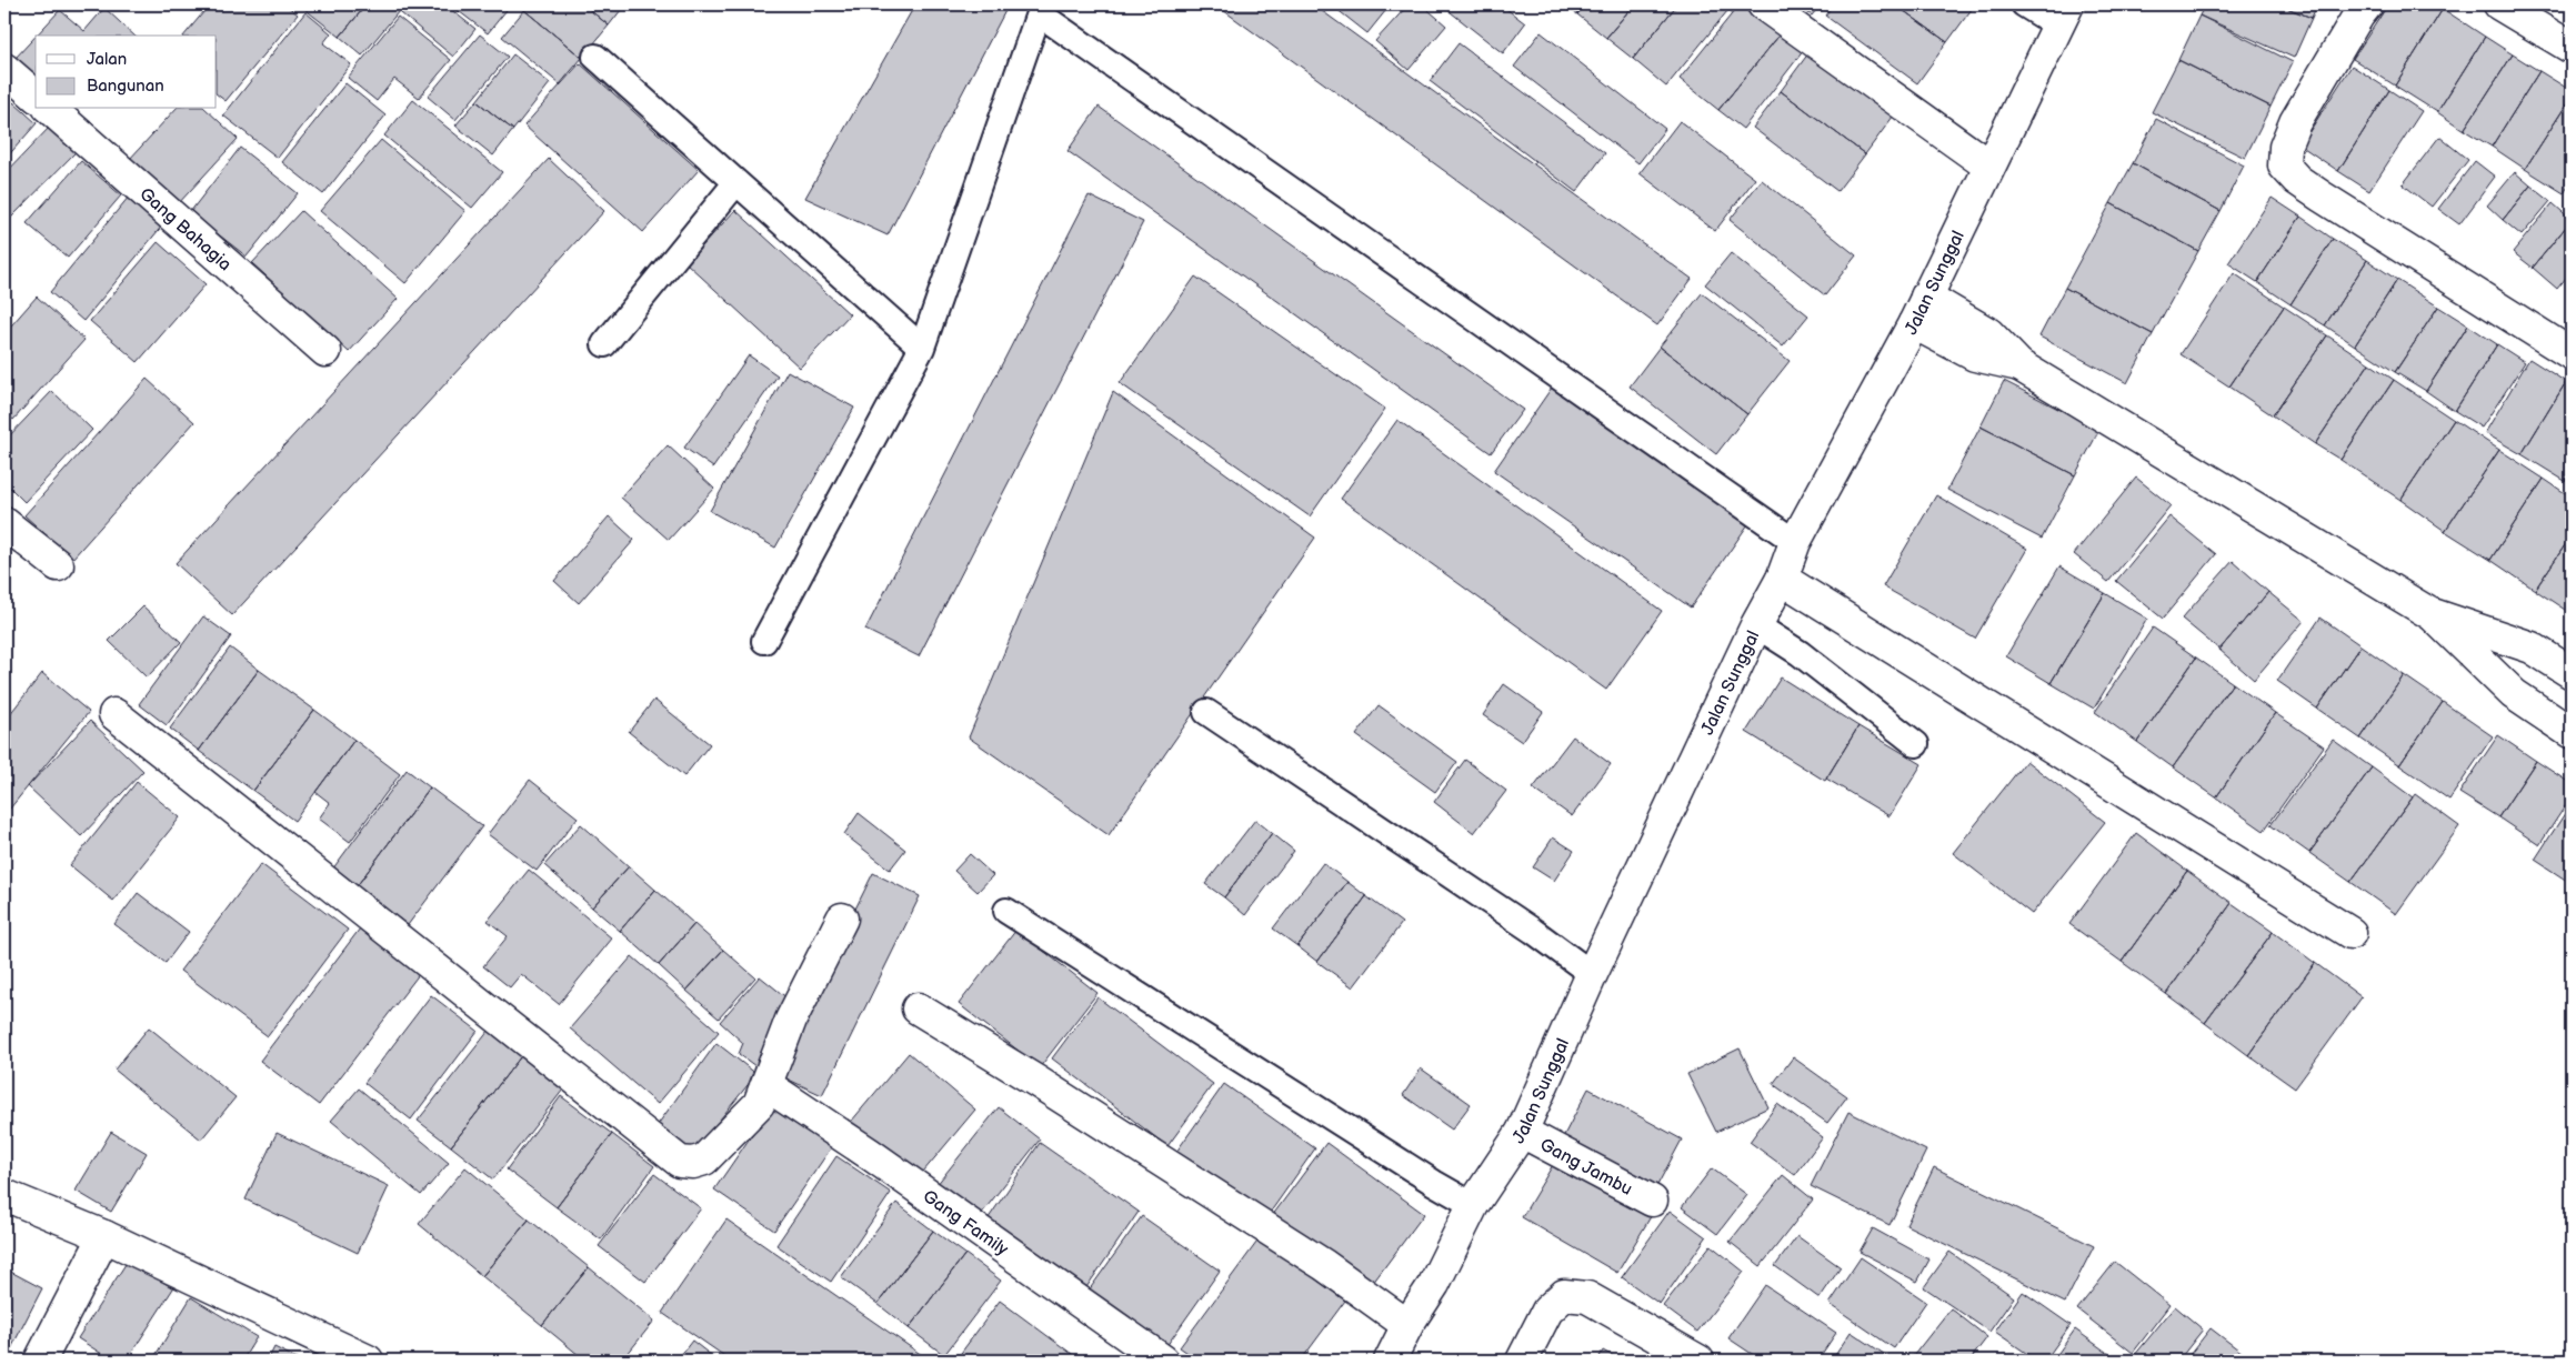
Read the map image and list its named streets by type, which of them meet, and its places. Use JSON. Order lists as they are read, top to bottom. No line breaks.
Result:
{"streets":{"street":["Gang Bahagia","Jalan Sunggal","Gang Jambu","Gang Family"]},"crossings":[["Jalan Sunggal","Gang Jambu"]],"legend":["Jalan","Bangunan"]}
